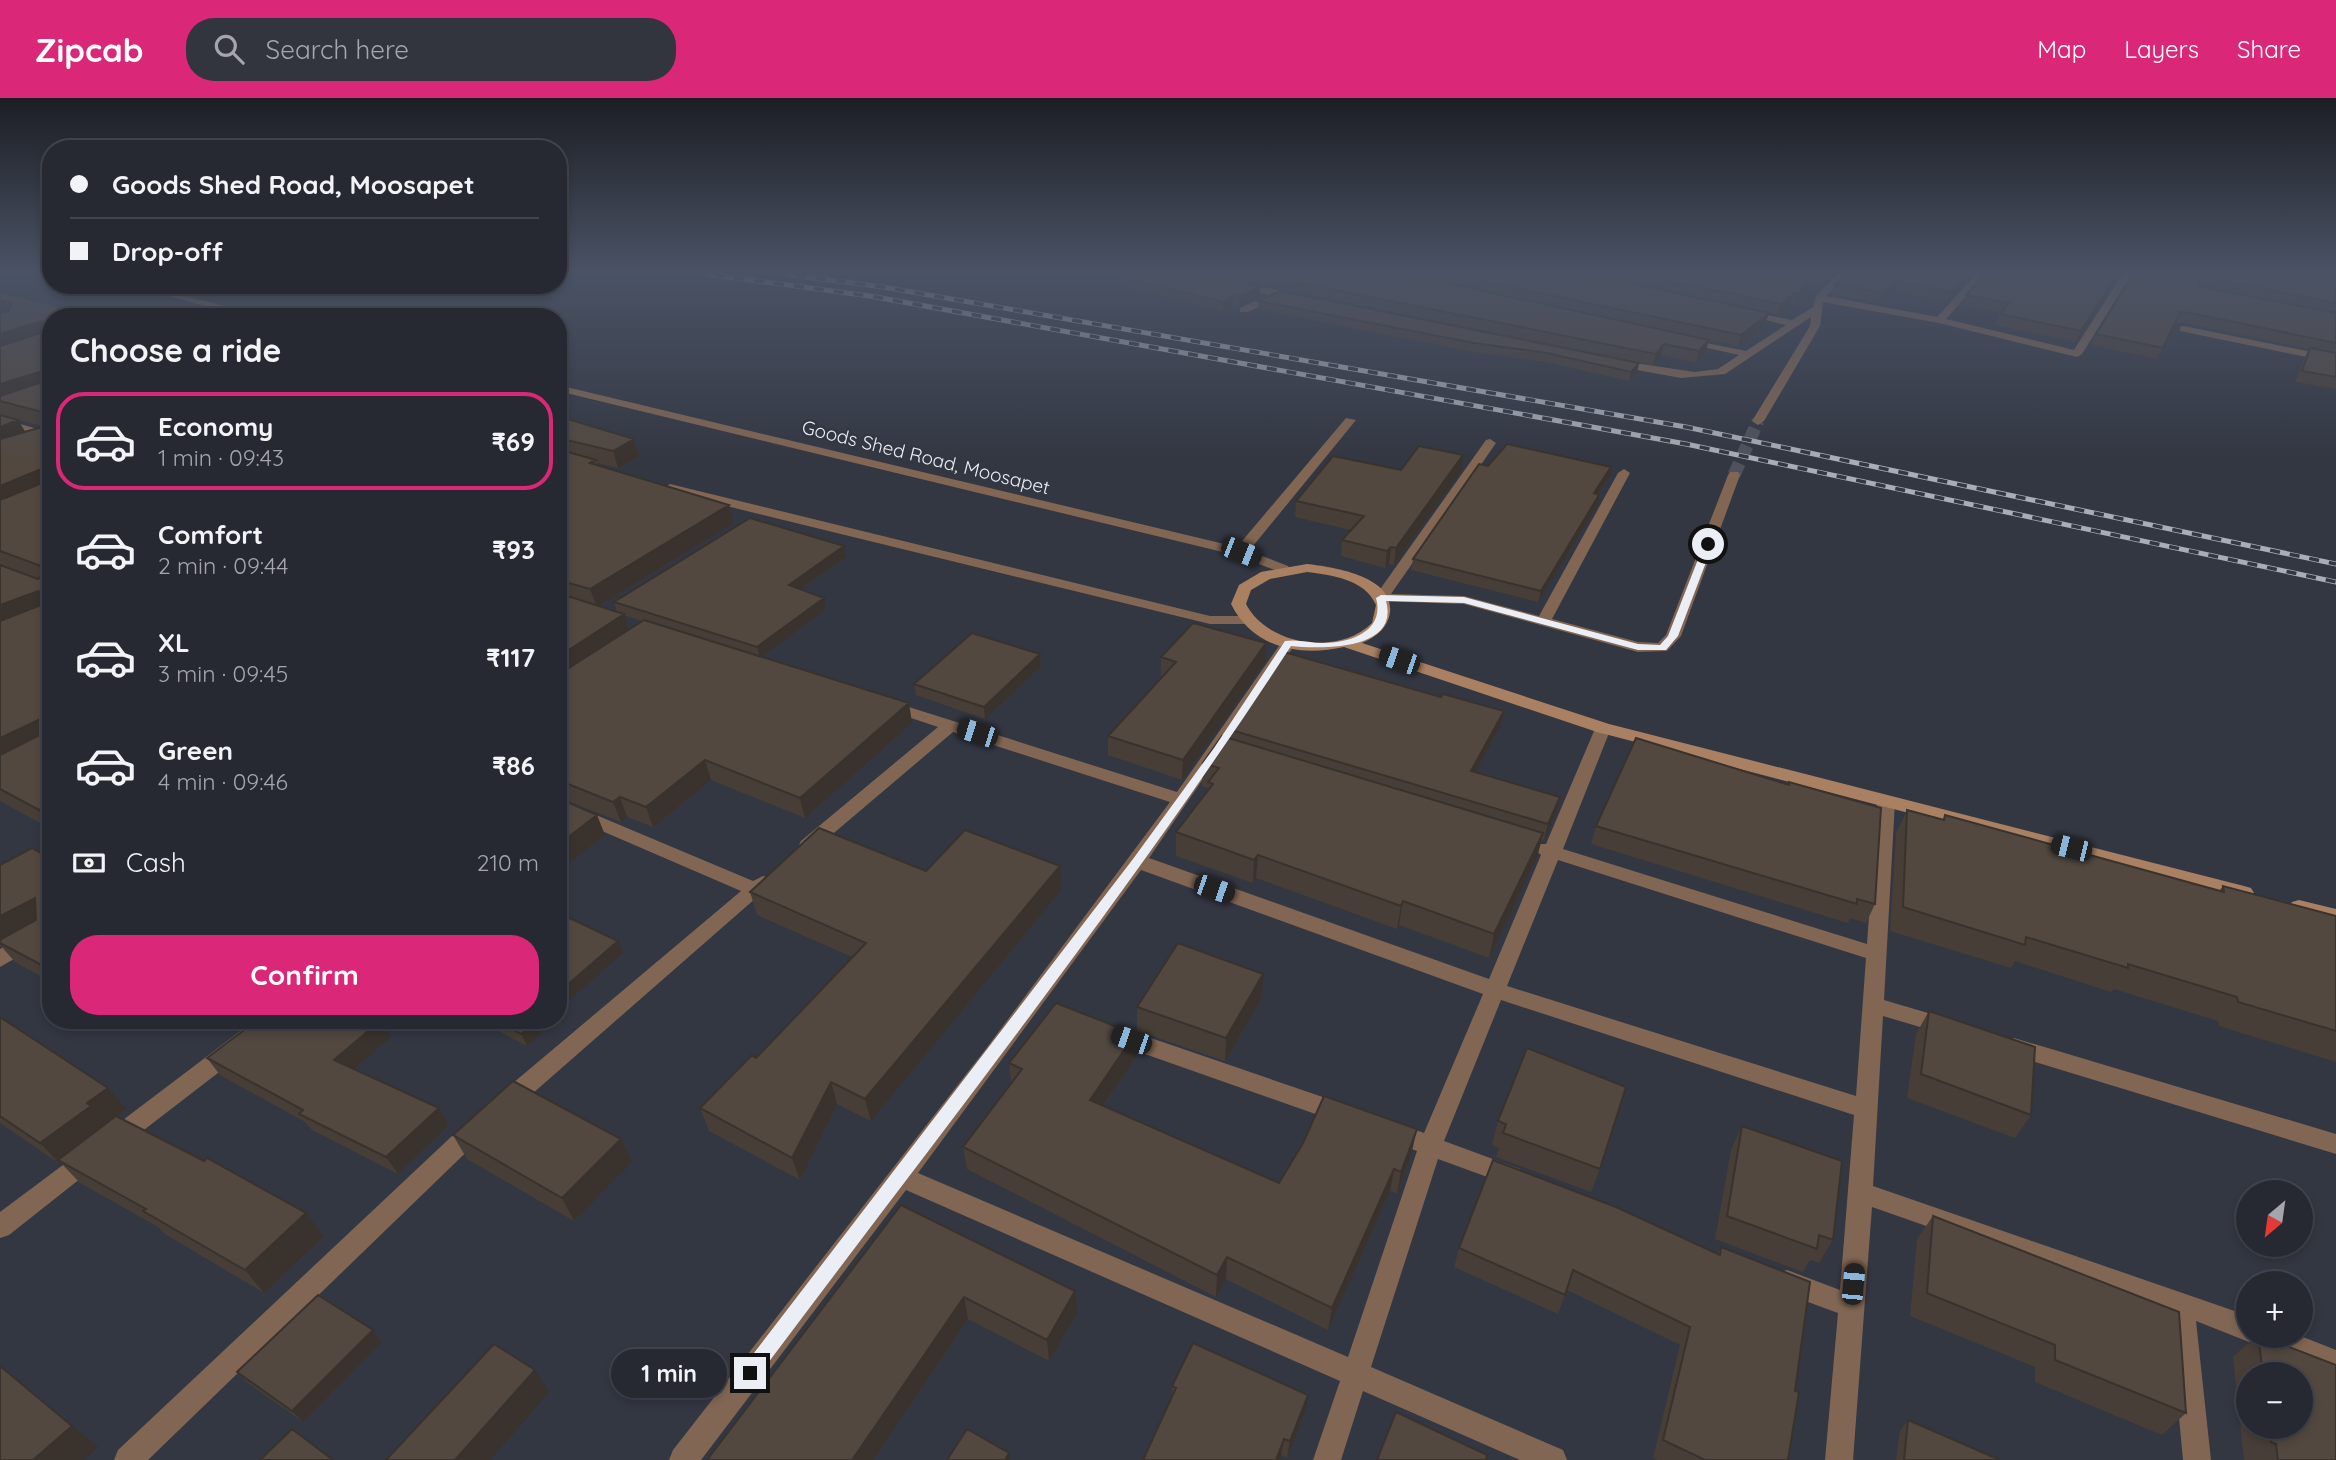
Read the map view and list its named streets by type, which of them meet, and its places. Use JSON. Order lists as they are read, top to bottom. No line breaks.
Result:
{"streets":{"street":["Goods Shed Road, Moosapet"]},"north":"bottom left","page":{"header":"Zipcab","search":"Search here","nav":["Map","Layers","Share"],"banner":["Goods Shed Road, Moosapet","Drop-off"],"heading":"Choose a ride","list":[{"name":"Economy","note":"1 min · 09:43","value":"₹69"},{"name":"Comfort","note":"2 min · 09:44","value":"₹93"},{"name":"XL","note":"3 min · 09:45","value":"₹117"},{"name":"Green","note":"4 min · 09:46","value":"₹86"}],"pay":["Cash","210 m"],"buttons":"Confirm","map_buttons":["+","−"],"bubble":"1 min"}}
